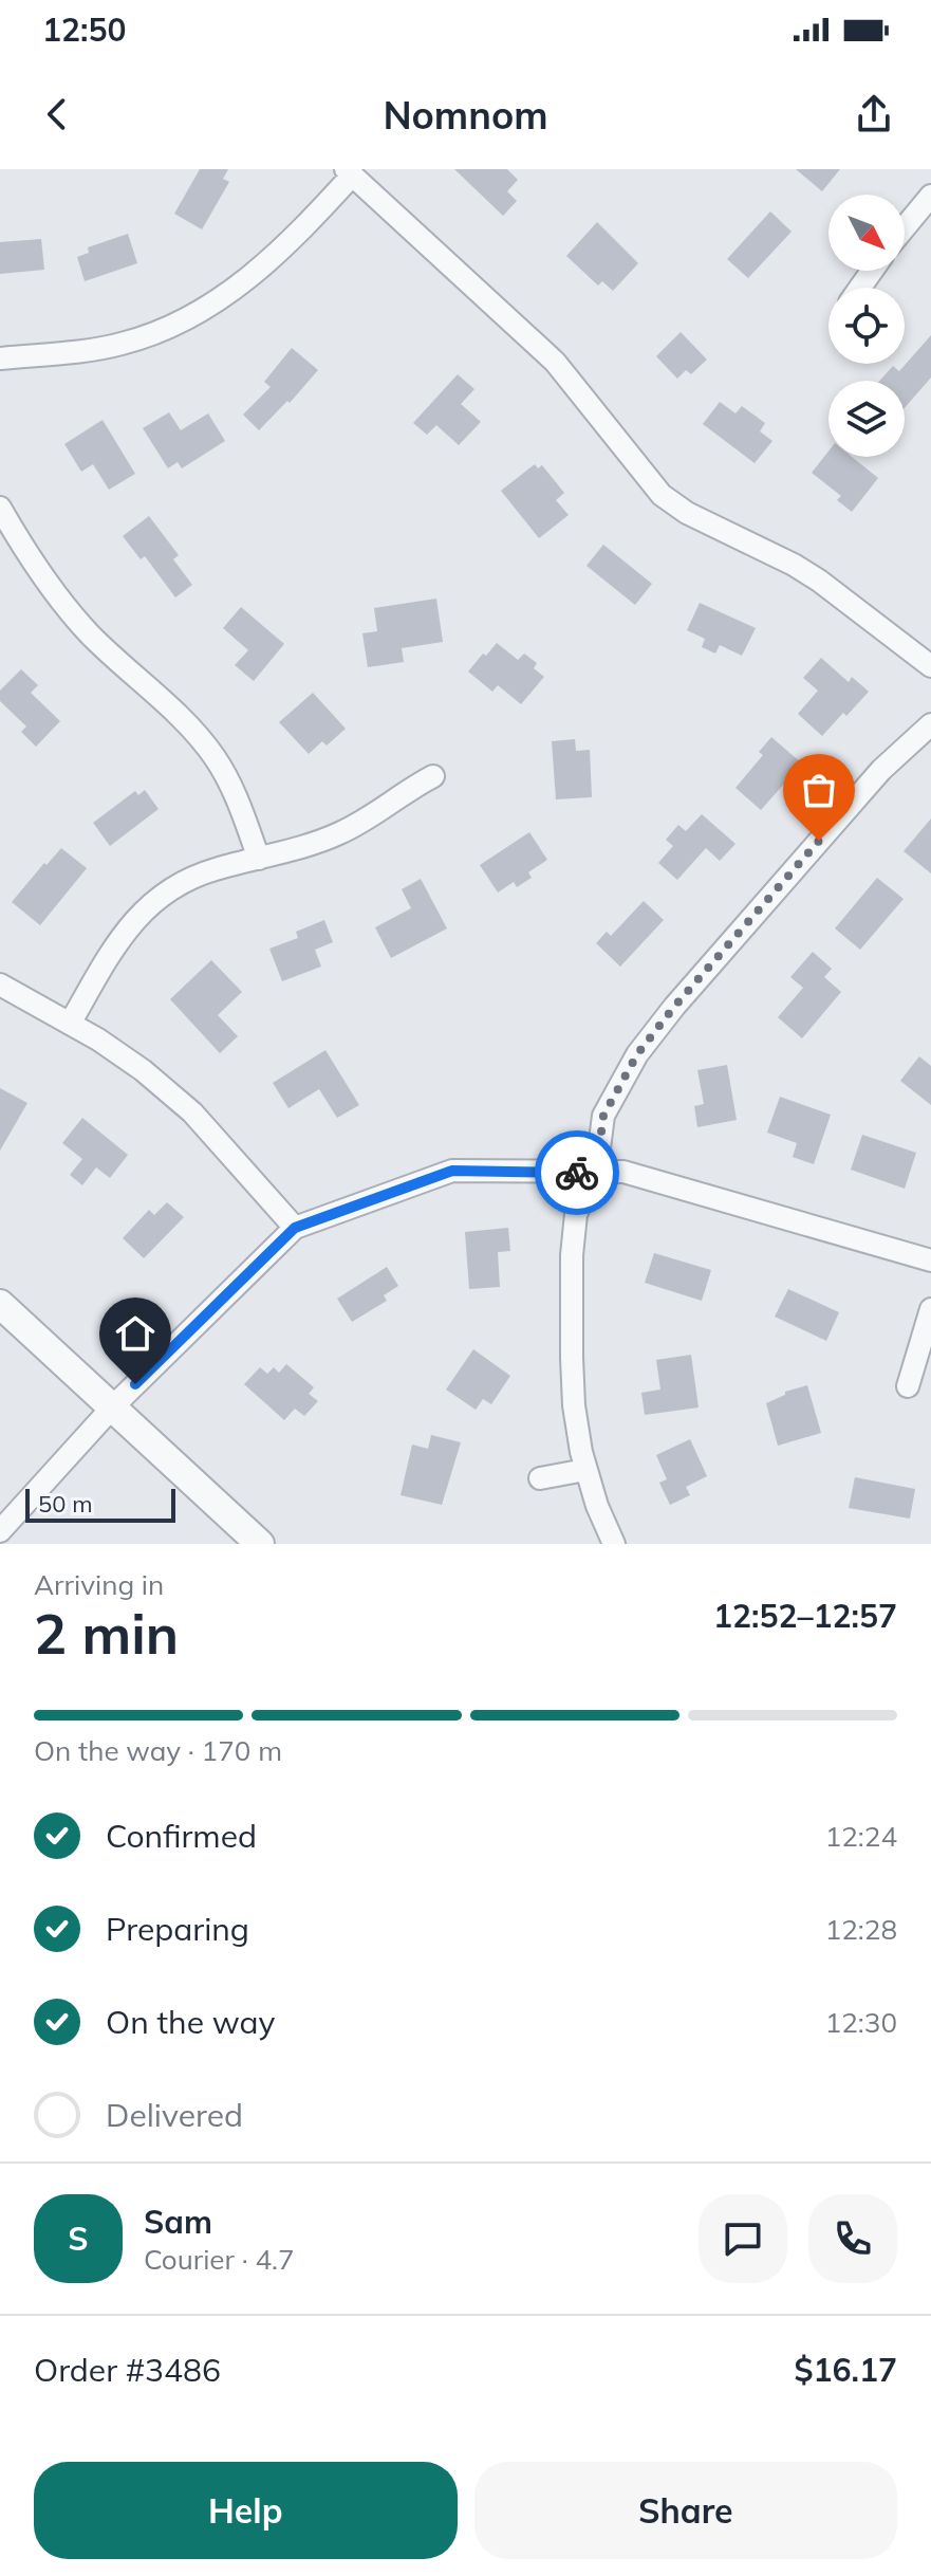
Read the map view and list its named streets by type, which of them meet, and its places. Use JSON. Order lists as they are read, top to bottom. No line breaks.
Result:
{"scale_bar":"50 m","north":"bottom right","page":{"status":"12:50","header":"Nomnom","scale":"50 m","heading":["2 min","Arriving in","12:52–12:57"],"panel":["Sam","Courier · 4.7","Order #3486","$16.17"],"bar":"On the way · 170 m","list":[["Confirmed","12:24"],["Preparing","12:28"],["On the way","12:30"],"Delivered"],"round":"S","buttons":["Help","Share"]}}
